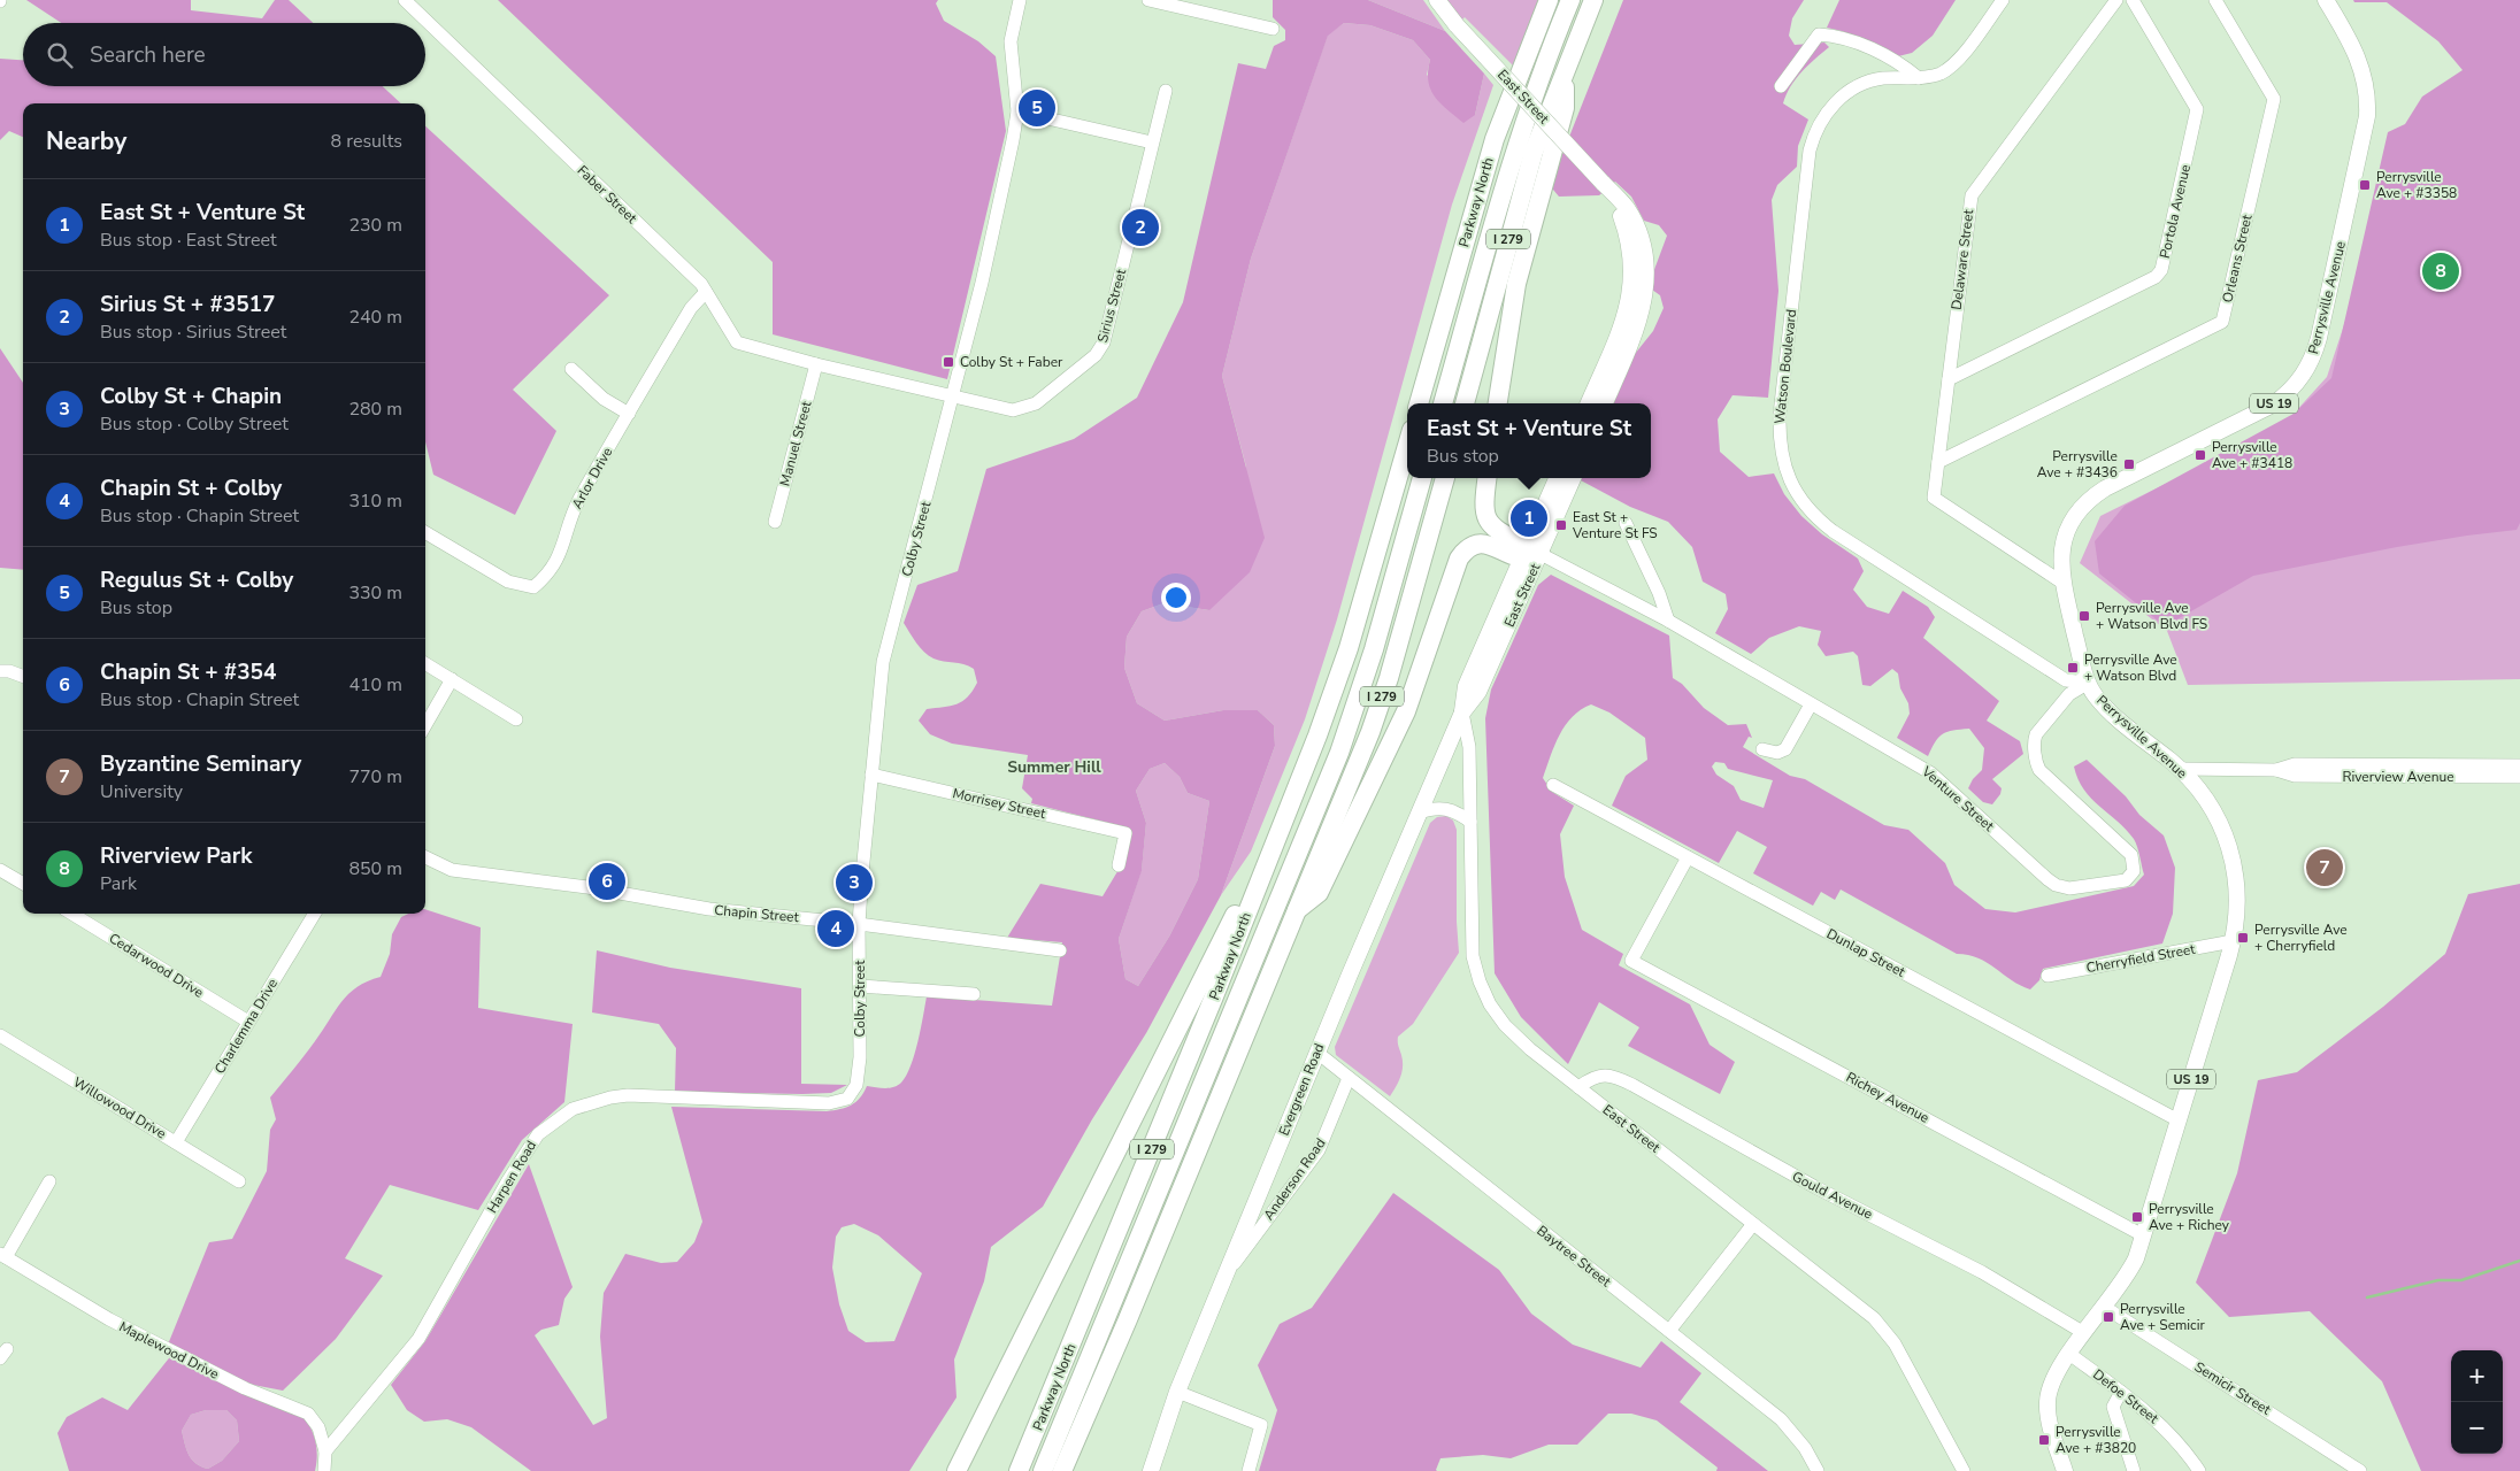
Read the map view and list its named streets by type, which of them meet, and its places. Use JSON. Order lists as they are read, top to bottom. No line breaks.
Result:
{"streets":{"highway":["Parkway North","I 279"],"main road":["East Street","Perrysville Avenue","US 19","Evergreen Road"],"street":["Faber Street","Portola Avenue","Orleans Street","Delaware Street","Sirius Street","Watson Boulevard","Manuel Street","Arlor Drive","Colby Street","Riverview Avenue","Venture Street","Morrisey Street","Chapin Street","Dunlap Street","Cherryfield Street","Cedarwood Drive","Charlemma Drive","Richey Avenue","Willowood Drive","Harpen Road","Anderson Road","Gould Avenue","Baytree Street","Maplewood Drive","Semicir Street","Defoe Street"]},"crossings":[["East Street","Venture Street"],["East Street","Evergreen Road"],["East Street","Gould Avenue"],["Faber Street","Sirius Street"],["Faber Street","Manuel Street"],["Faber Street","Arlor Drive"],["Faber Street","Colby Street"],["Portola Avenue","Delaware Street"],["Orleans Street","Delaware Street"],["Delaware Street","Perrysville Avenue"],["Perrysville Avenue","Watson Boulevard"],["Perrysville Avenue","Riverview Avenue"],["Perrysville Avenue","Venture Street"],["Perrysville Avenue","Dunlap Street"],["Perrysville Avenue","Cherryfield Street"],["Perrysville Avenue","Richey Avenue"],["Perrysville Avenue","Gould Avenue"],["Perrysville Avenue","Semicir Street"],["Perrysville Avenue","Defoe Street"],["Sirius Street","Colby Street"],["Watson Boulevard","Venture Street"],["Colby Street","Morrisey Street"],["Colby Street","Chapin Street"],["Colby Street","Harpen Road"],["Dunlap Street","Richey Avenue"],["Cedarwood Drive","Charlemma Drive"],["Charlemma Drive","Willowood Drive"],["Evergreen Road","Anderson Road"],["Evergreen Road","Baytree Street"],["Harpen Road","Maplewood Drive"],["Anderson Road","Baytree Street"]],"districts":["Summer Hill"],"places":{"transit":["Perrysville Ave + #3358","Colby St + Faber","Perrysville Ave + #3418","Perrysville Ave + #3436","East St + Venture St FS","Perrysville Ave + Watson Blvd FS","Perrysville Ave + Watson Blvd","Perrysville Ave + Cherryfield","Perrysville Ave + Richey","Perrysville Ave + Semicir","Perrysville Ave + #3820"]},"page":{"search":"Search here","pins":["5","2","8","1","7","6","3","4"],"heading":["Nearby","8 results"],"list":[{"mark":"1","name":"East St + Venture St","note":"Bus stop · East Street","value":"230 m"},{"mark":"2","name":"Sirius St + #3517","note":"Bus stop · Sirius Street","value":"240 m"},{"mark":"3","name":"Colby St + Chapin","note":"Bus stop · Colby Street","value":"280 m"},{"mark":"4","name":"Chapin St + Colby","note":"Bus stop · Chapin Street","value":"310 m"},{"mark":"5","name":"Regulus St + Colby","note":"Bus stop","value":"330 m"},{"mark":"6","name":"Chapin St + #354","note":"Bus stop · Chapin Street","value":"410 m"},{"mark":"7","name":"Byzantine Seminary","note":"University","value":"770 m"},{"mark":"8","name":"Riverview Park","note":"Park","value":"850 m"}],"popup":["East St + Venture St","Bus stop"],"map_buttons":["+","−"]}}
